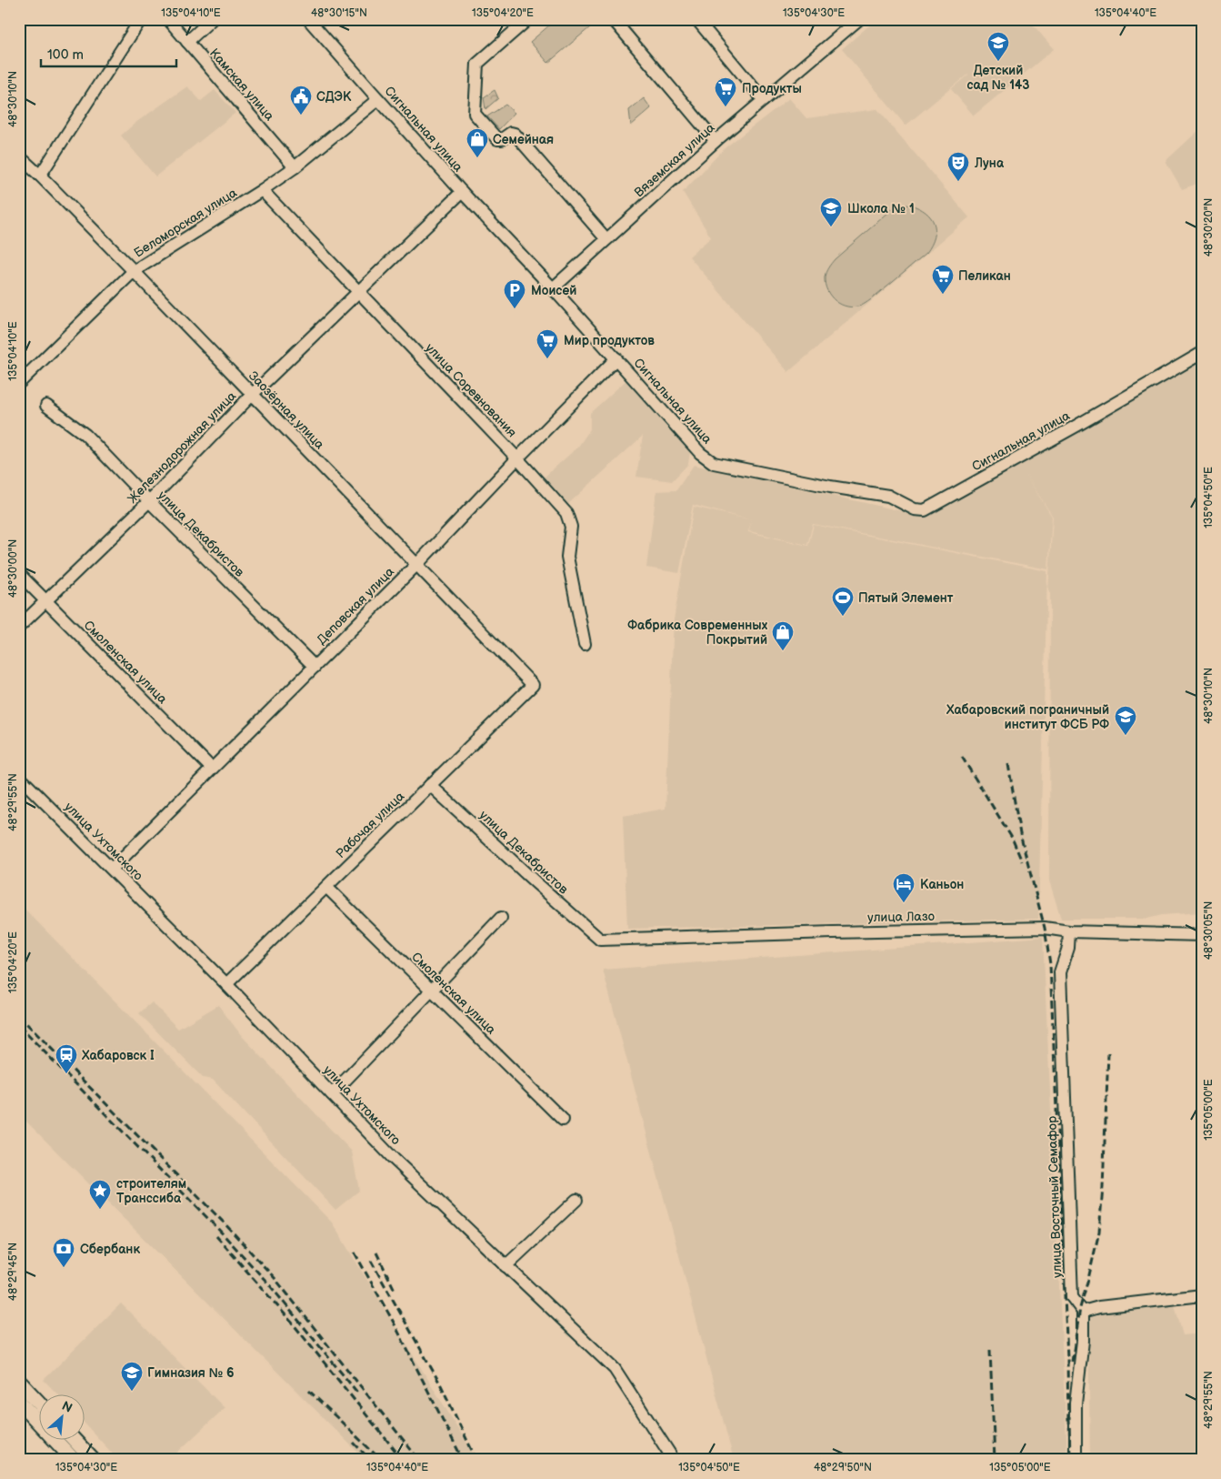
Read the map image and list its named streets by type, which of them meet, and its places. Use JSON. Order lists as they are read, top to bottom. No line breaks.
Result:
{"streets":{"street":["Камская улица","Сигнальная улица","Вяземская улица","Беломорская улица","улица Соревнования","Заозёрная улица","Железнодорожная улица","улица Декабристов","Деповская улица","Смоленская улица","Рабочая улица","улица Ухтомского","улица Лазо","улица Восточный Семафор"]},"crossings":[["Камская улица","Беломорская улица"],["Сигнальная улица","Вяземская улица"],["Сигнальная улица","Беломорская улица"],["Сигнальная улица","Железнодорожная улица"],["Сигнальная улица","Деповская улица"],["Беломорская улица","улица Соревнования"],["Беломорская улица","Заозёрная улица"],["улица Соревнования","Железнодорожная улица"],["улица Соревнования","Деповская улица"],["Заозёрная улица","Железнодорожная улица"],["Заозёрная улица","Деповская улица"],["Заозёрная улица","Рабочая улица"],["Железнодорожная улица","улица Декабристов"],["Железнодорожная улица","Смоленская улица"],["улица Декабристов","Деповская улица"],["улица Декабристов","Рабочая улица"],["улица Декабристов","улица Лазо"],["Деповская улица","Смоленская улица"],["Деповская улица","улица Ухтомского"],["Смоленская улица","Рабочая улица"],["Рабочая улица","улица Ухтомского"],["улица Лазо","улица Восточный Семафор"]],"places":{"school or university":["Детский сад № 143","Школа № 1","Хабаровский пограничный институт ФСБ РФ","Гимназия № 6"],"supermarket":["Продукты","Пеликан","Мир продуктов"],"public building":["СДЭК"],"shop":["Семейная","Фабрика Современных Покрытий"],"theatre":["Луна"],"parking":["Моисей"],"sports":["Пятый Элемент"],"hotel":["Каньон"],"station":["Хабаровск I"],"place":["строителям Транссиба"],"bank":["Сбербанк"]},"scale_bar":"100 m","north":"top right","coordinates":["135°04'10\"E","48°30'15\"N","135°04'20\"E","135°04'30\"E","135°04'40\"E","48°30'10\"N","48°30'20\"N","135°04'50\"E","48°30'00\"N","48°29'55\"N","48°30'05\"N","135°05'00\"E","48°29'45\"N","48°29'50\"N"]}
